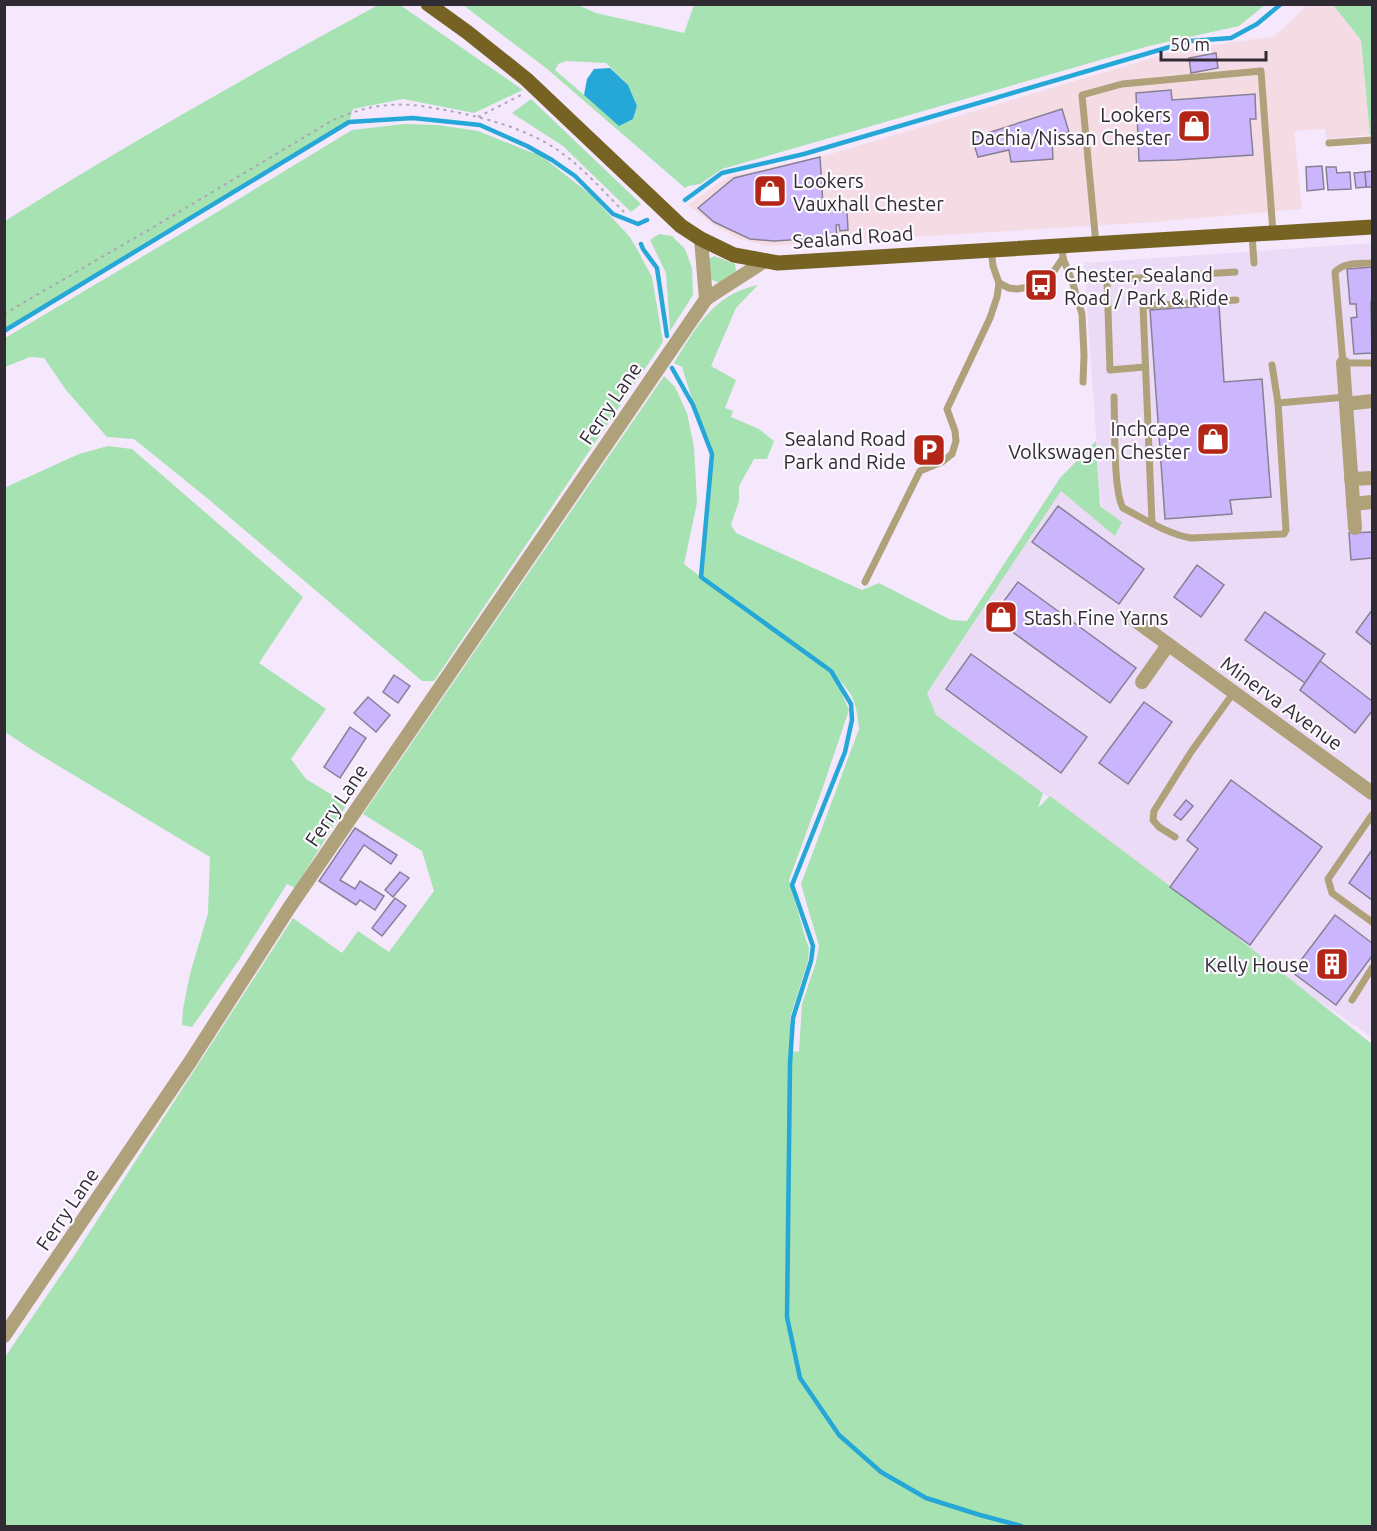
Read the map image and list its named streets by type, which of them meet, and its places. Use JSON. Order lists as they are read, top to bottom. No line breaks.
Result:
{"streets":{"main road":["Sealand Road"],"street":["Ferry Lane","Minerva Avenue"]},"crossings":[["Sealand Road","Ferry Lane"]],"places":{"shop":["Lookers Dachia/Nissan Chester","Lookers Vauxhall Chester","Inchcape Volkswagen Chester","Stash Fine Yarns"],"bus stop":["Chester, Sealand Road / Park & Ride"],"parking":["Sealand Road Park and Ride"],"building":["Kelly House"]},"scale_bar":"50 m"}
